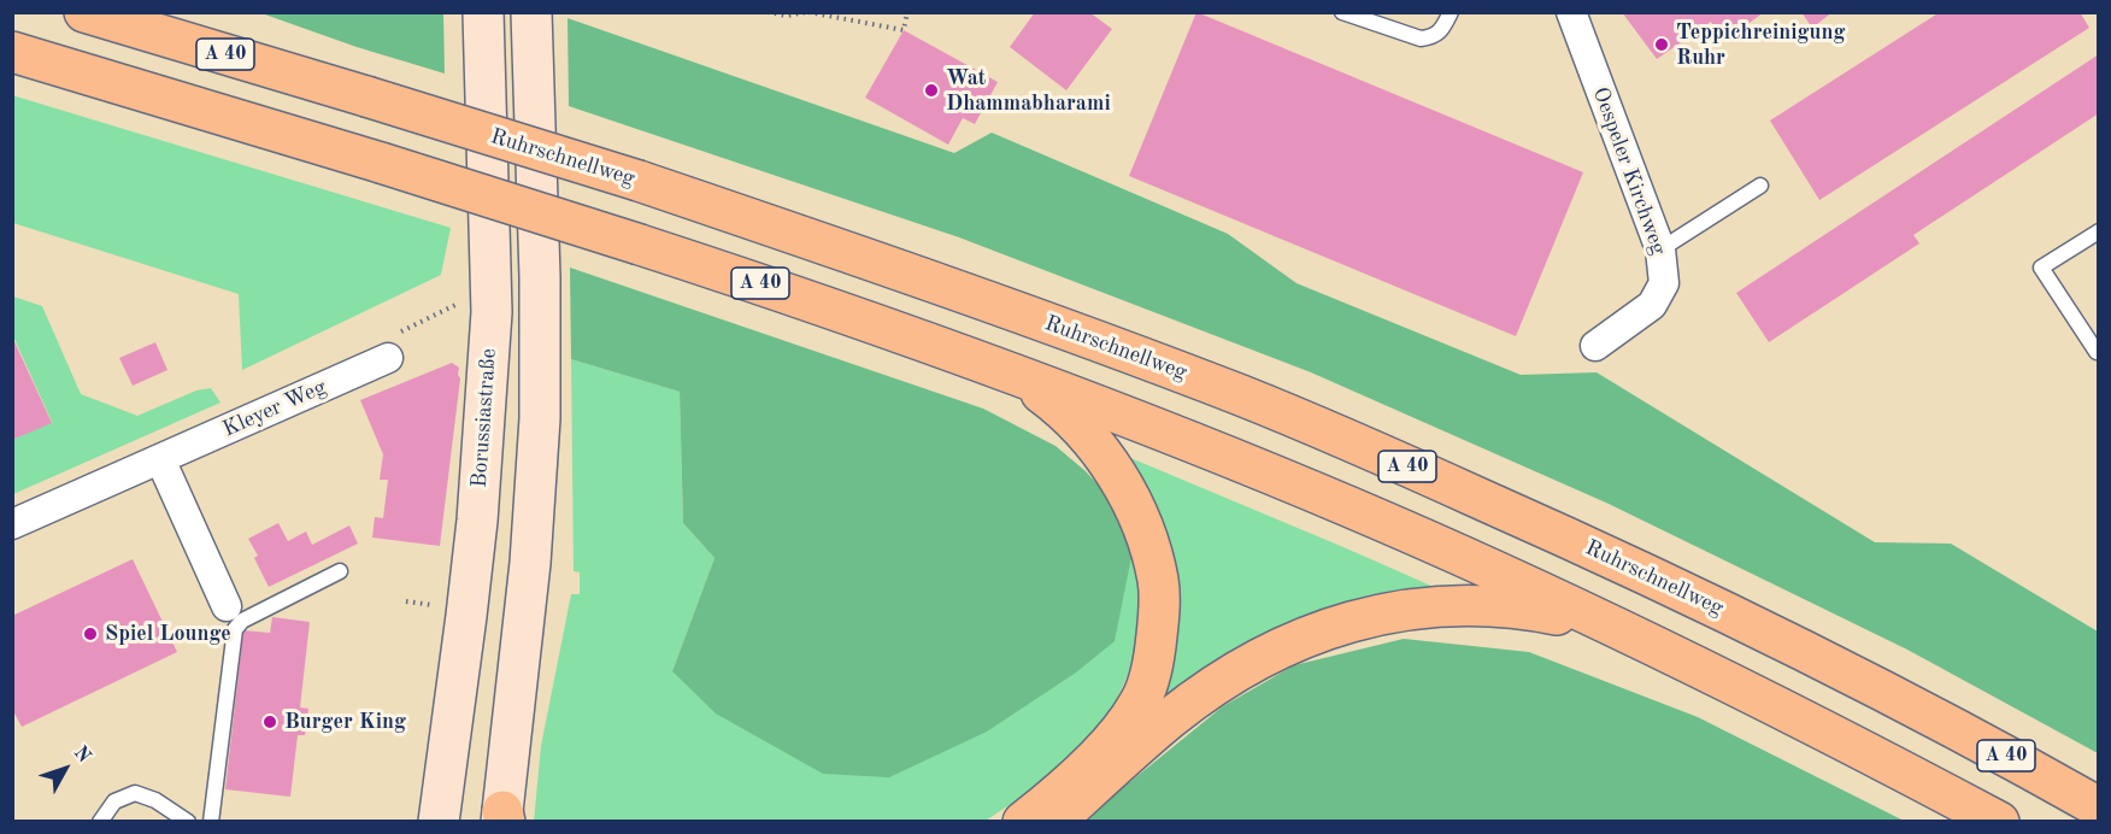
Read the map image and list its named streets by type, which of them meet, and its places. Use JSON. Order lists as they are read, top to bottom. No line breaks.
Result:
{"streets":{"highway":["A 40","Ruhrschnellweg"],"main road":["Borussiastraße"],"street":["Oespeler Kirchweg","Kleyer Weg"]},"places":["Teppichreinigung Ruhr","Wat Dhammabharami","Spiel Lounge","Burger King"],"north":"top right"}
